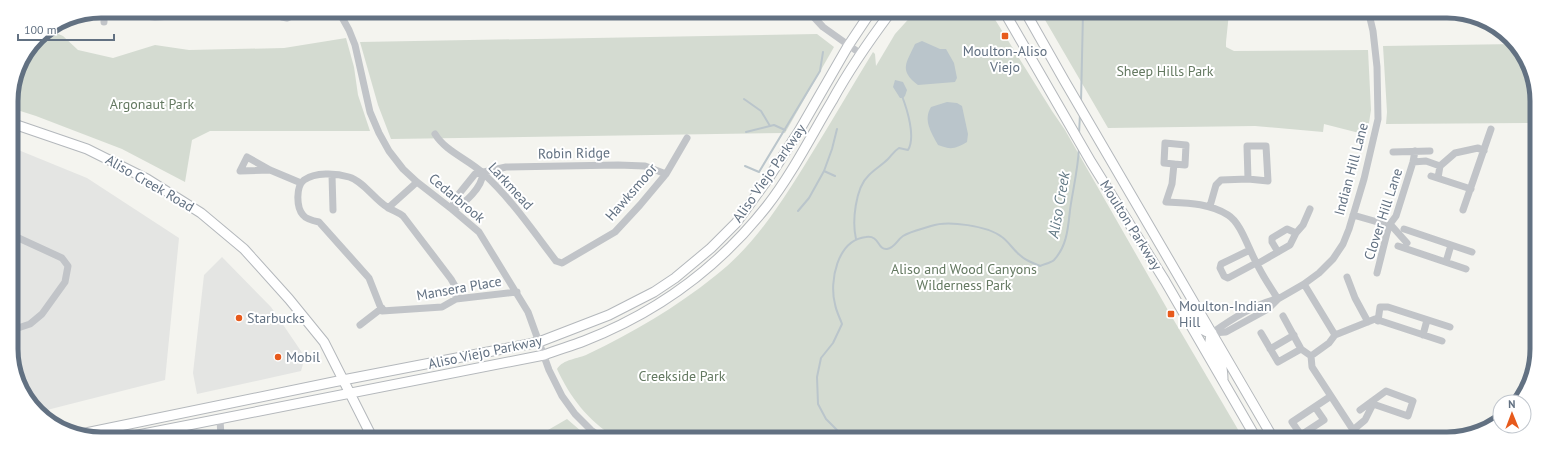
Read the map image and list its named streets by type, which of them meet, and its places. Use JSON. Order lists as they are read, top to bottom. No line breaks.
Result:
{"streets":{"main road":["Aliso Viejo Parkway","Aliso Creek Road","Moulton Parkway"],"street":["Robin Ridge","Indian Hill Lane","Larkmead","Hawksmoor","Cedarbrook","Clover Hill Lane","Mansera Place"]},"crossings":[["Robin Ridge","Larkmead"],["Robin Ridge","Hawksmoor"],["Robin Ridge","Cedarbrook"],["Indian Hill Lane","Moulton Parkway"],["Aliso Viejo Parkway","Aliso Creek Road"],["Aliso Viejo Parkway","Cedarbrook"],["Larkmead","Hawksmoor"],["Cedarbrook","Mansera Place"]],"water":["Aliso Creek"],"parks":["Sheep Hills Park","Argonaut Park","Aliso and Wood Canyons Wilderness Park","Creekside Park"],"places":{"transit":["Moulton-Aliso Viejo","Moulton-Indian Hill"],"other":["Starbucks","Mobil"]},"scale_bar":"100 m","north":"top"}
